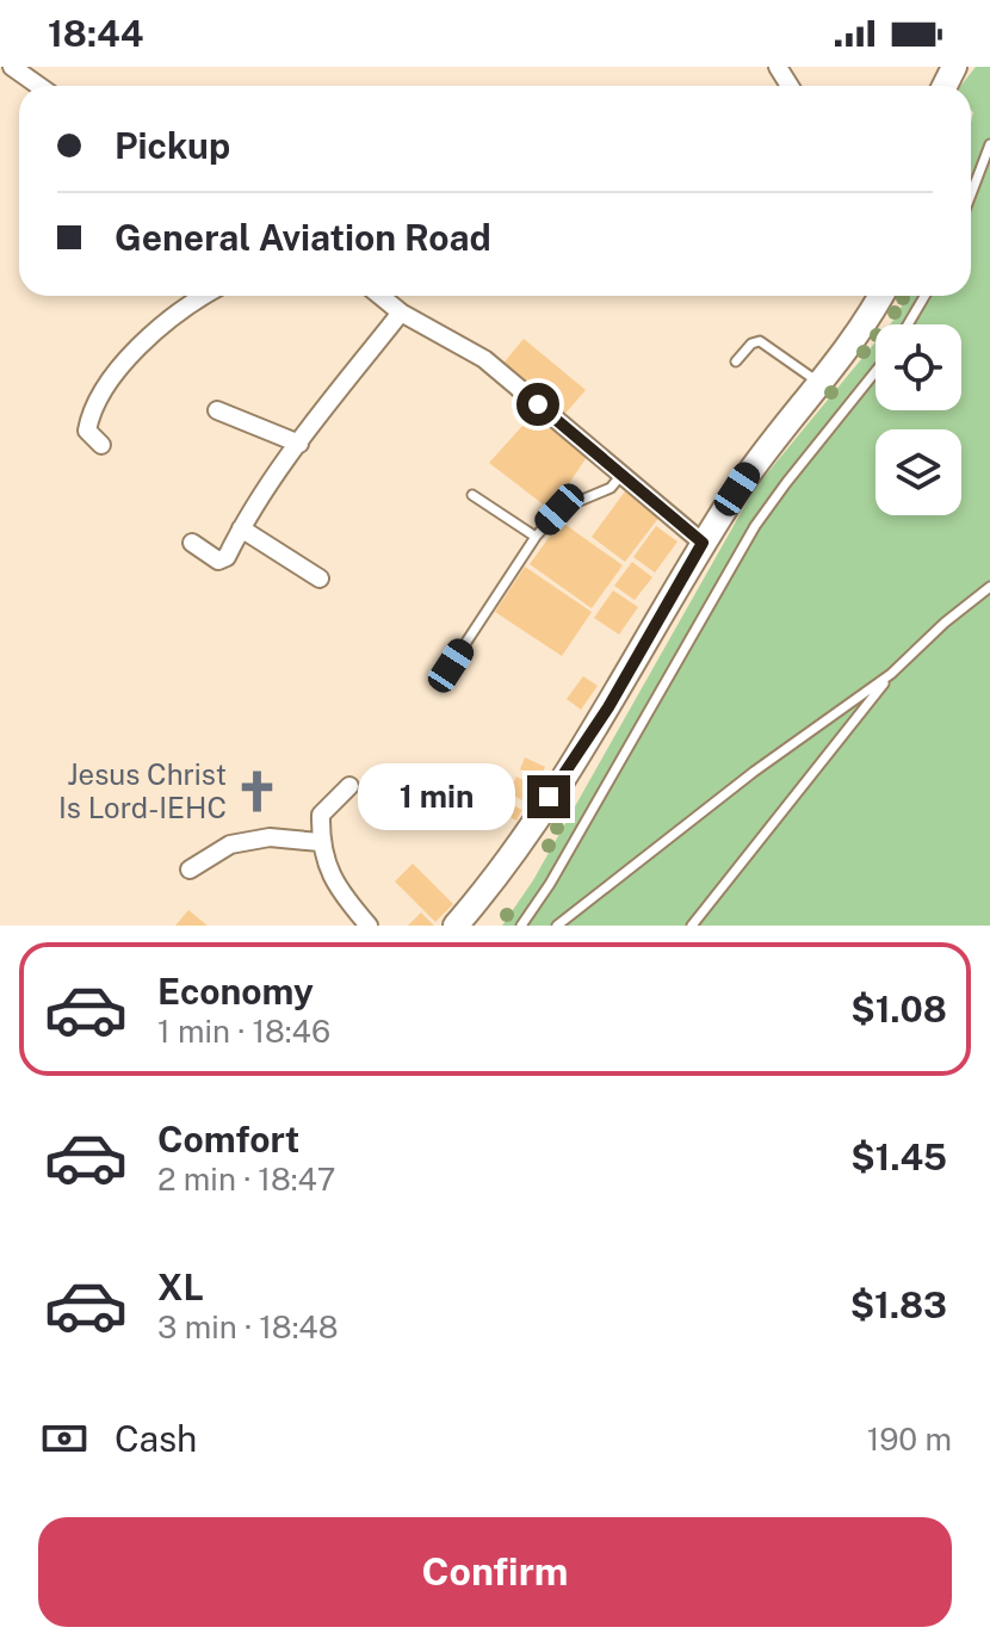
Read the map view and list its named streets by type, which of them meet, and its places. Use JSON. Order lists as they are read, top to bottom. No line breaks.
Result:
{"places":{"church":["Jesus Christ Is Lord-IEHC"]},"page":{"status":"18:44","banner":["Pickup","General Aviation Road"],"bubble":"1 min","list":[{"name":"Economy","note":"1 min · 18:46","value":"$1.08"},{"name":"Comfort","note":"2 min · 18:47","value":"$1.45"},{"name":"XL","note":"3 min · 18:48","value":"$1.83"}],"pay":["Cash","190 m"],"buttons":"Confirm"}}
